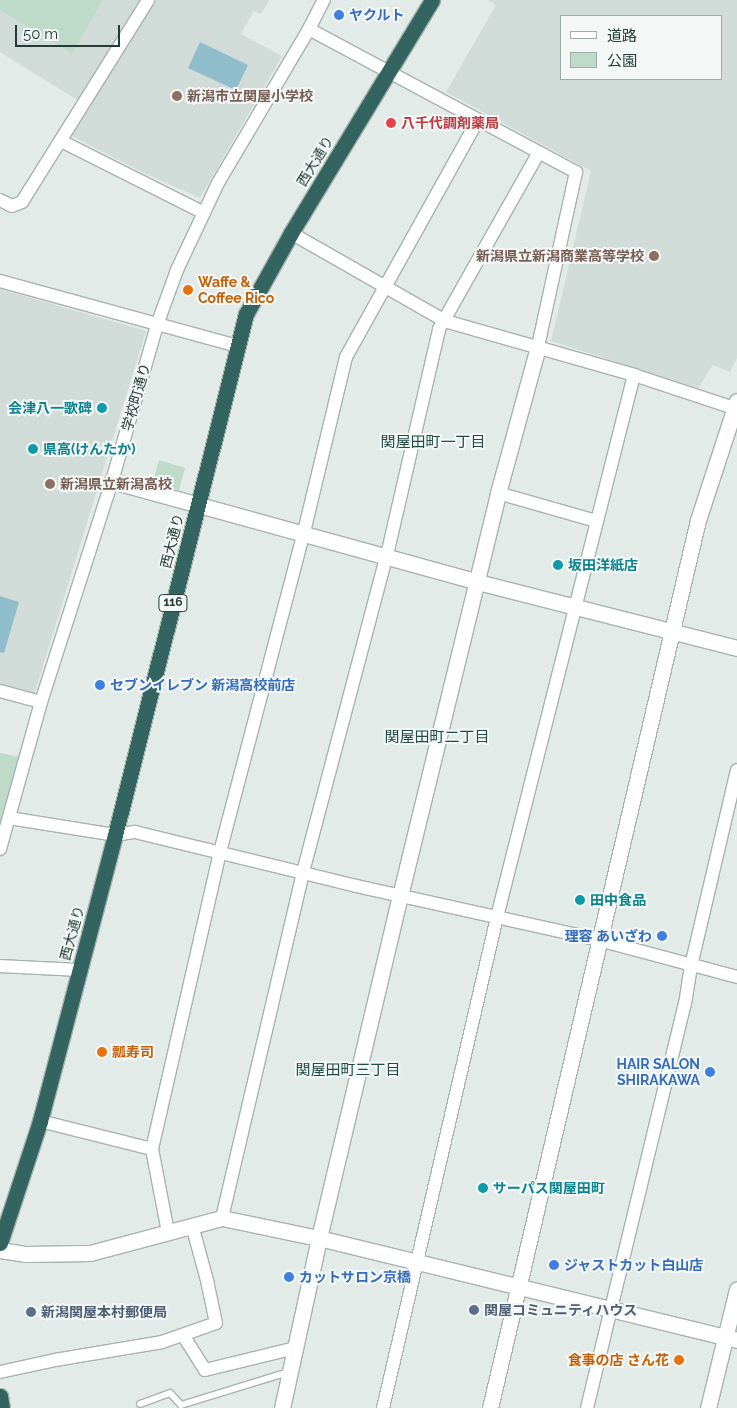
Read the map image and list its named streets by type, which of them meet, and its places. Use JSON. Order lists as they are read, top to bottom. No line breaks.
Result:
{"streets":{"highway":["西大通り","116"],"street":["学校町通り"]},"districts":["関屋田町一丁目","関屋田町二丁目","関屋田町三丁目"],"places":["ヤクルト","新潟市立関屋小学校","八千代調剤薬局","新潟県立新潟商業高等学校","Waffe & Coffee Rico","会津八一歌碑","県高(けんたか)","新潟県立新潟高校","坂田洋紙店","セブンイレブン 新潟高校前店","田中食品","理容 あいざわ","瓢寿司","HAIR SALON SHIRAKAWA","サーパス関屋田町","ジャストカット白山店","カットサロン京橋","関屋コミュニティハウス","新潟関屋本村郵便局","食事の店 さん花"],"legend":["道路","公園"],"scale_bar":"50 m"}
